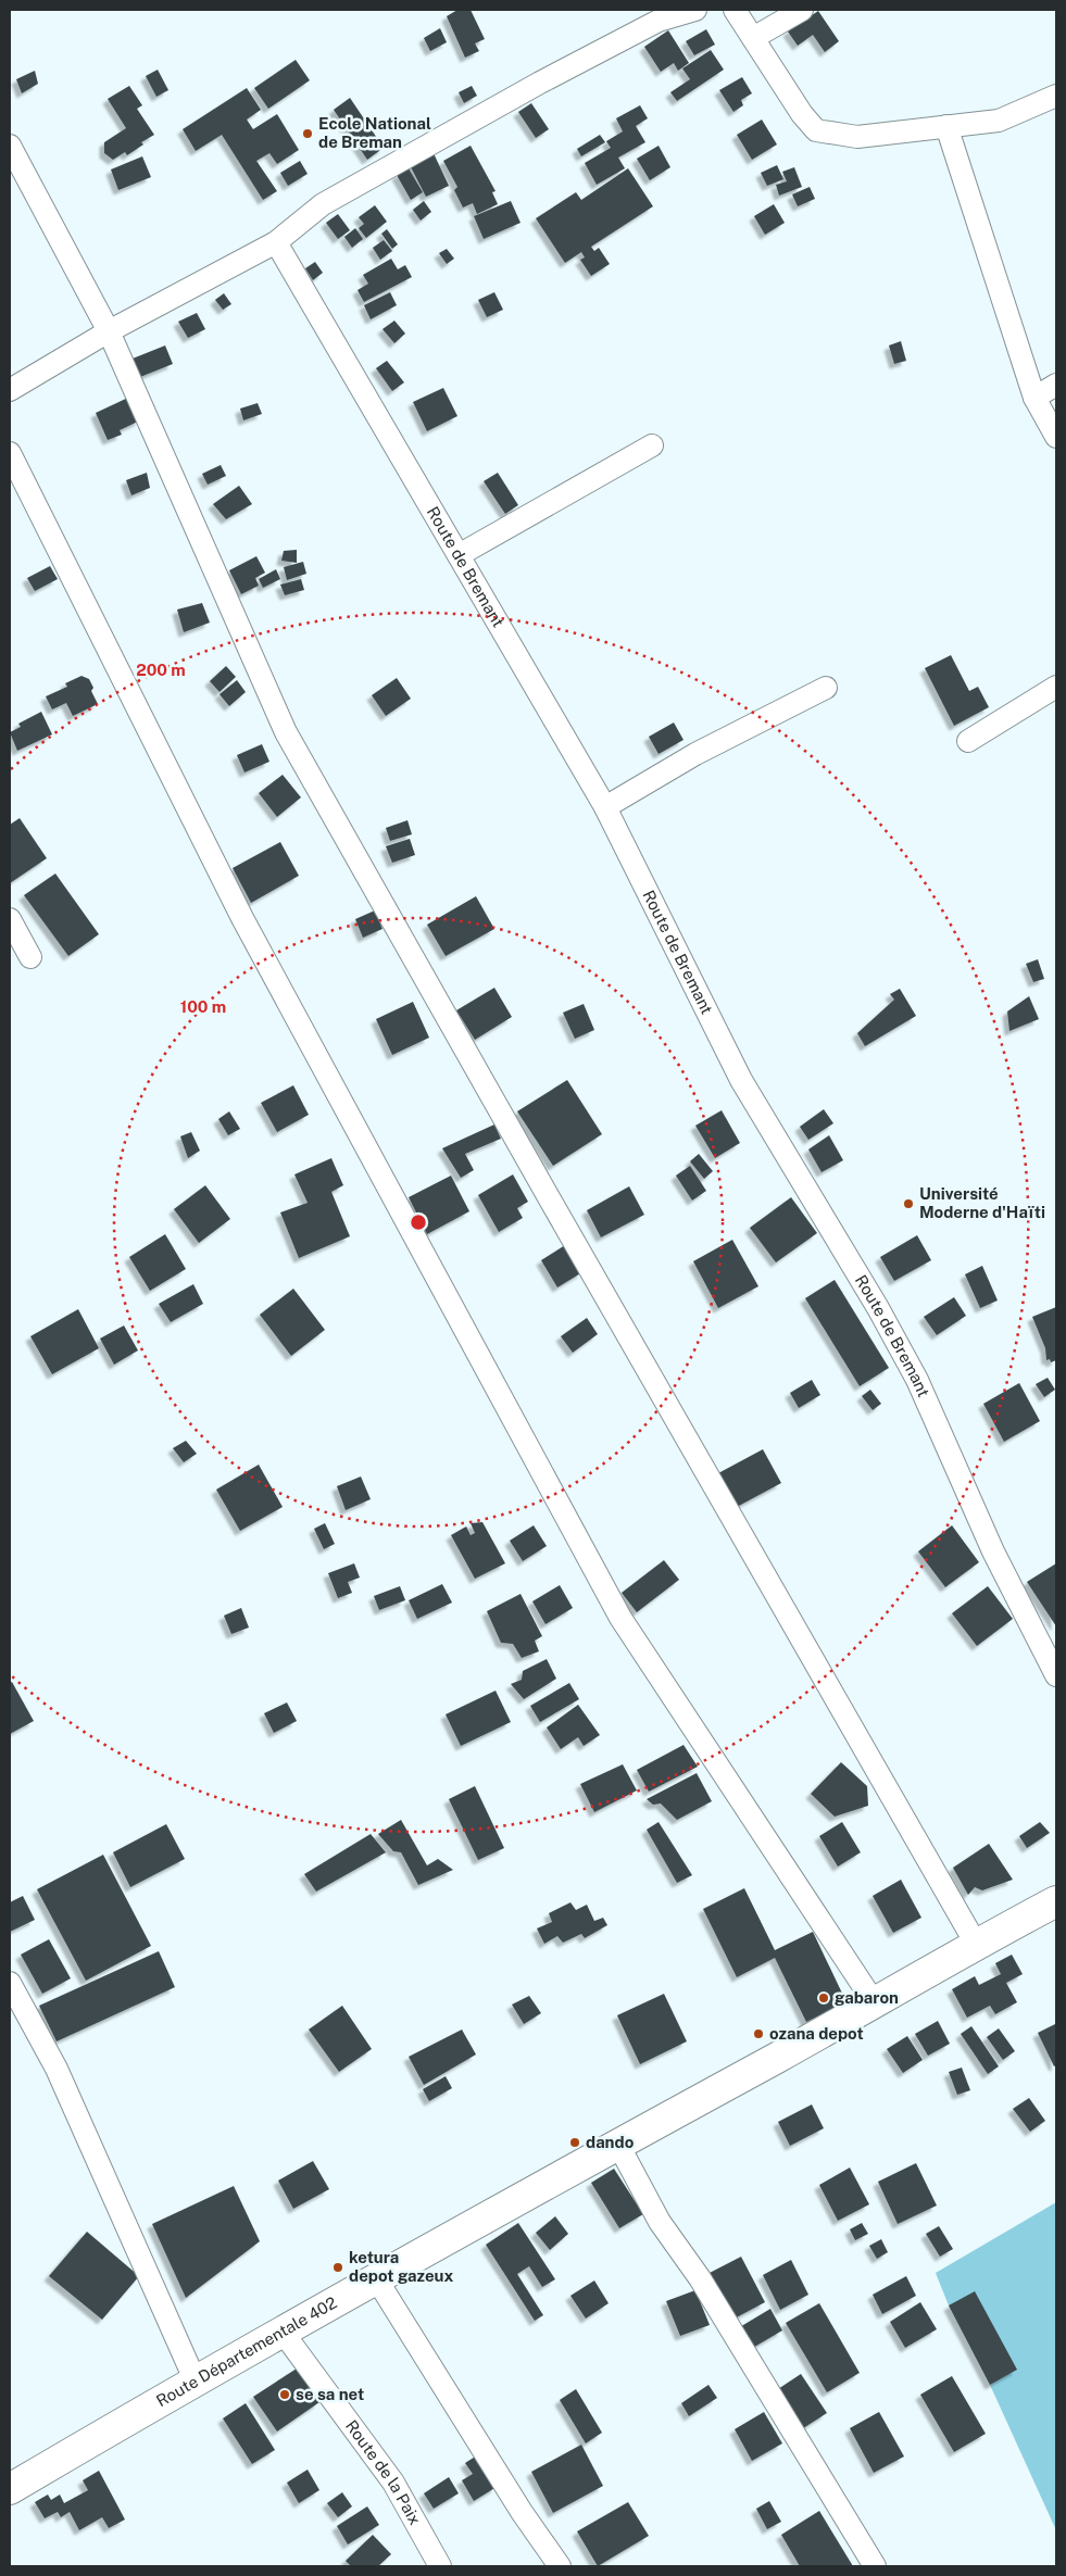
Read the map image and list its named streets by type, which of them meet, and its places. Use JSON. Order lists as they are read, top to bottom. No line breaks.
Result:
{"streets":{"main road":["Route Départementale 402"],"street":["Route de Bremant","Route de la Paix"]},"crossings":[["Route Départementale 402","Route de la Paix"]],"places":["Ecole National de Breman","Université Moderne d'Haïti","gabaron","ozana depot","dando","ketura depot gazeux","se sa net"],"rings":["200 m","100 m"]}
